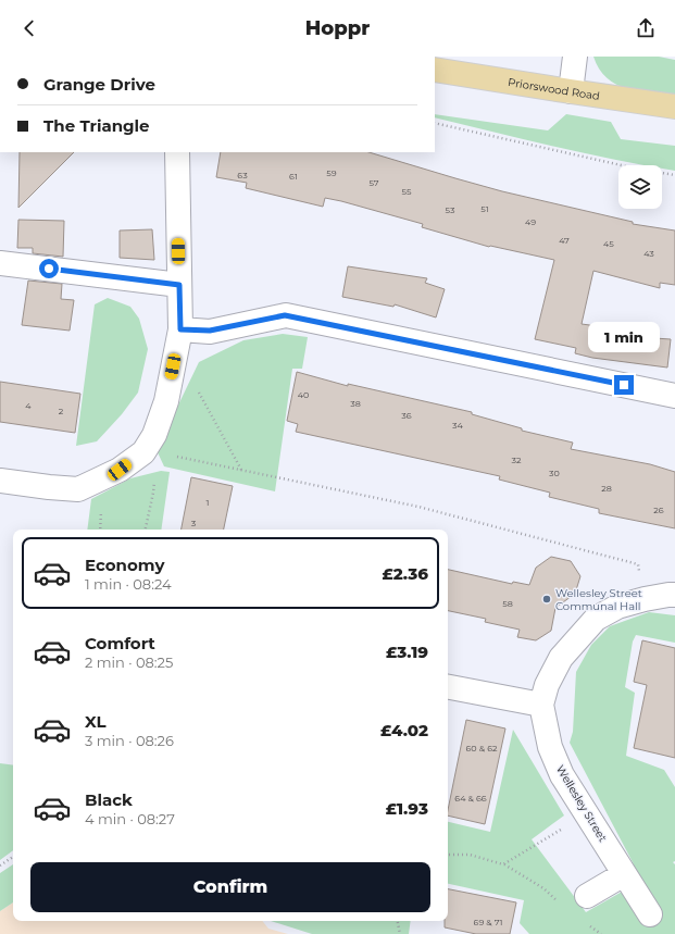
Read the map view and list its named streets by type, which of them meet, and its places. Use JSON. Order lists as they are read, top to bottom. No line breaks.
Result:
{"streets":{"main road":["Priorswood Road"],"street":["Wellesley Street"]},"places":["Wellesley Street Communal Hall"],"house_numbers":["59","63","61","57","55","51","53","49","47","45","43","40","38","4","2","36","34","32","30","28","1","26","3","58","60 & 62","64 & 66","69 & 71"],"page":{"header":"Hoppr","banner":["Grange Drive","The Triangle"],"bubble":"1 min","list":[{"name":"Economy","note":"1 min · 08:24","value":"£2.36"},{"name":"Comfort","note":"2 min · 08:25","value":"£3.19"},{"name":"XL","note":"3 min · 08:26","value":"£4.02"},{"name":"Black","note":"4 min · 08:27","value":"£1.93"}],"buttons":"Confirm"}}
